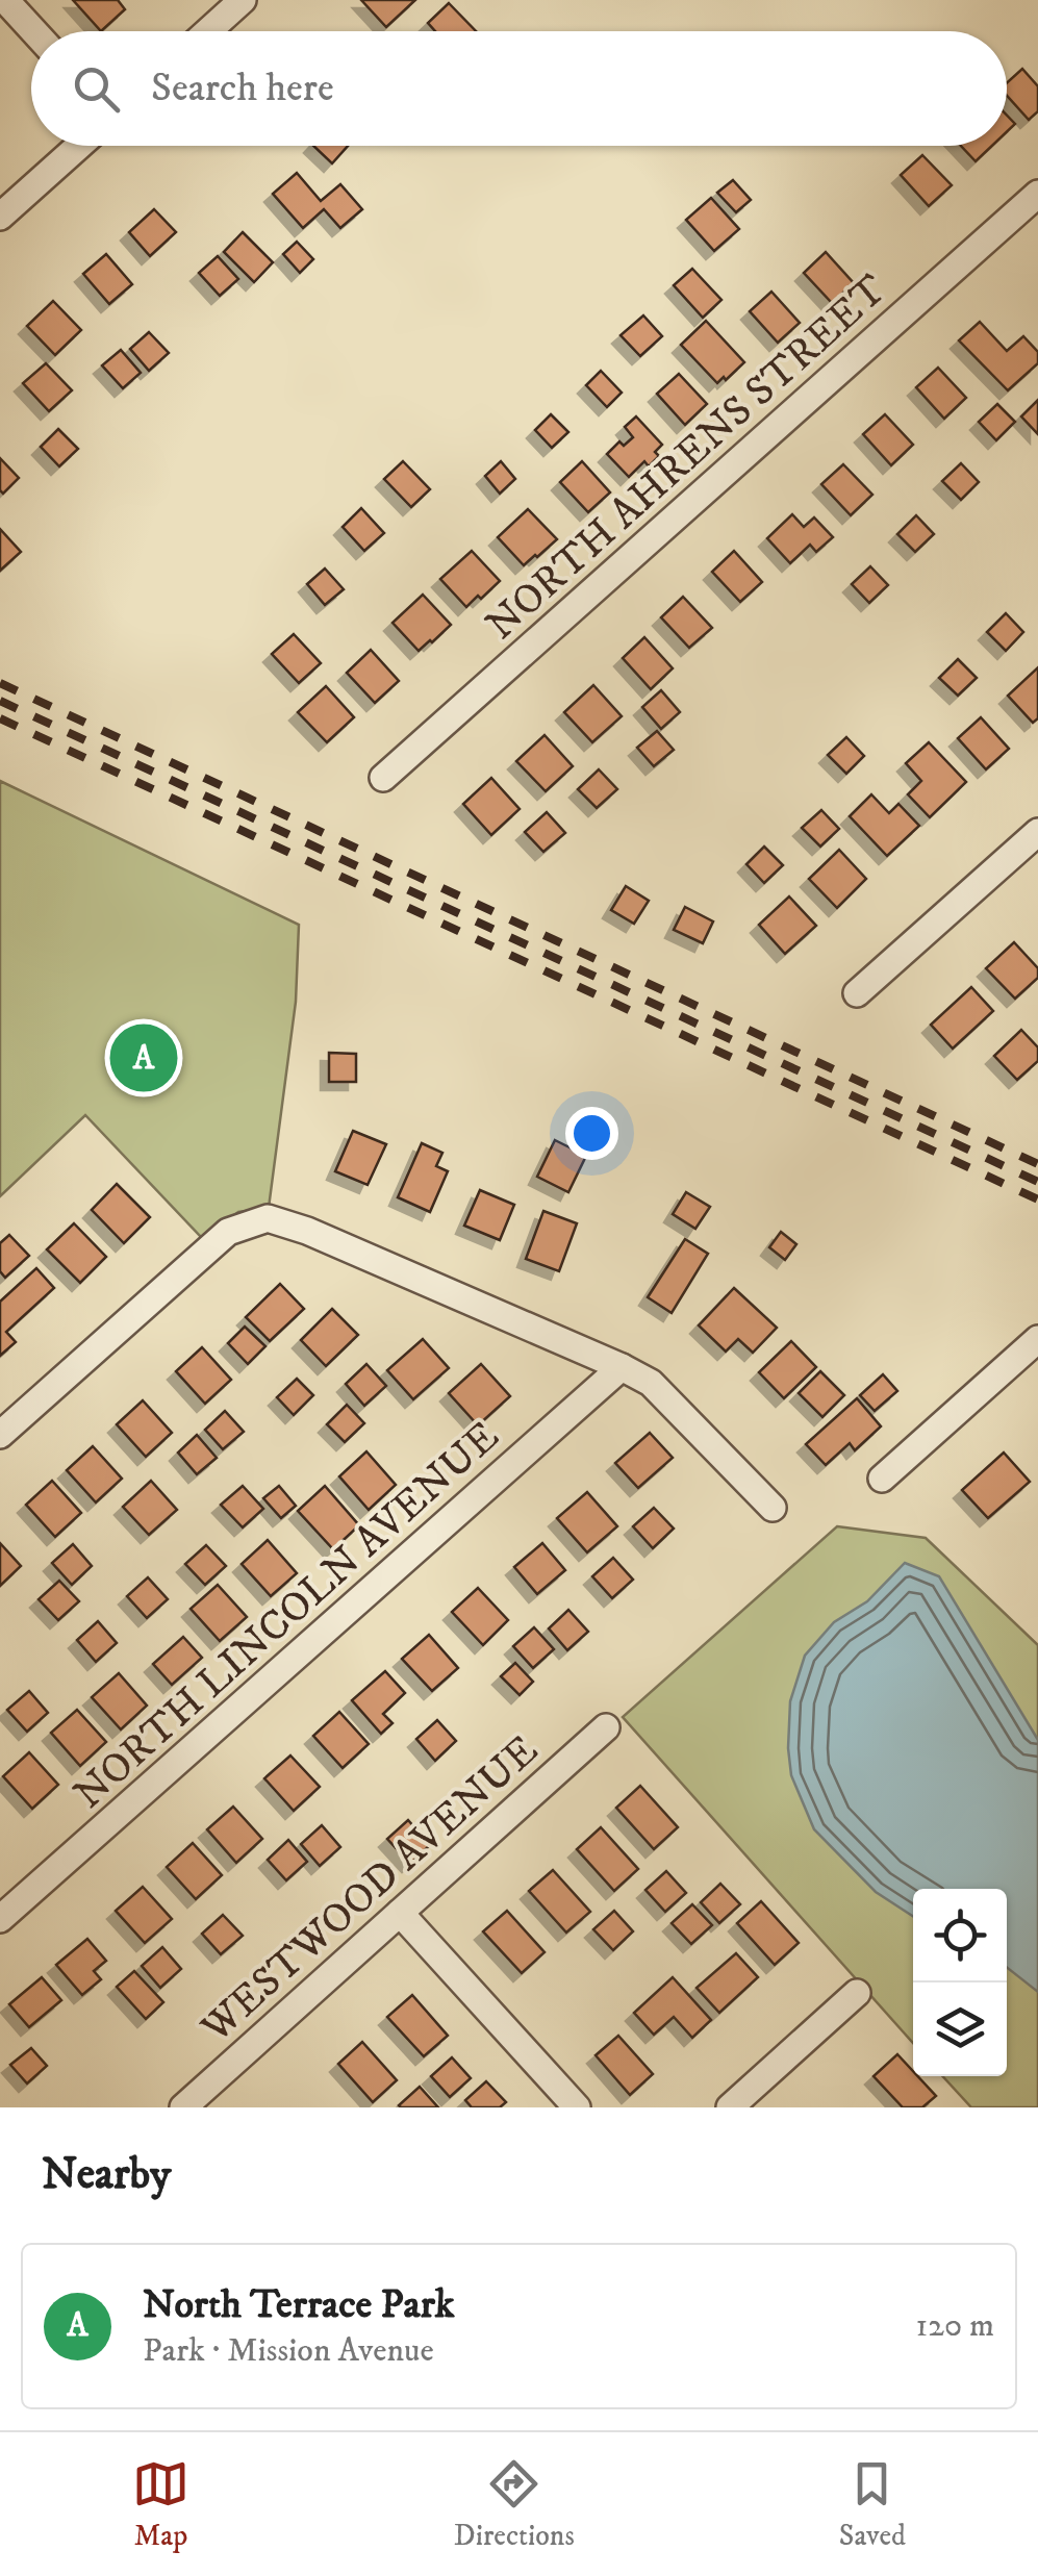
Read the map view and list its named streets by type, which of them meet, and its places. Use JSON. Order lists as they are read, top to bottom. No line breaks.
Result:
{"streets":{"street":["NORTH AHRENS STREET","NORTH LINCOLN AVENUE","WESTWOOD AVENUE"]},"page":{"search":"Search here","pins":"A","heading":"Nearby","list":[{"mark":"A","name":"North Terrace Park","note":"Park · Mission Avenue","value":"120 m"}],"nav":["Map","Directions","Saved"]}}
